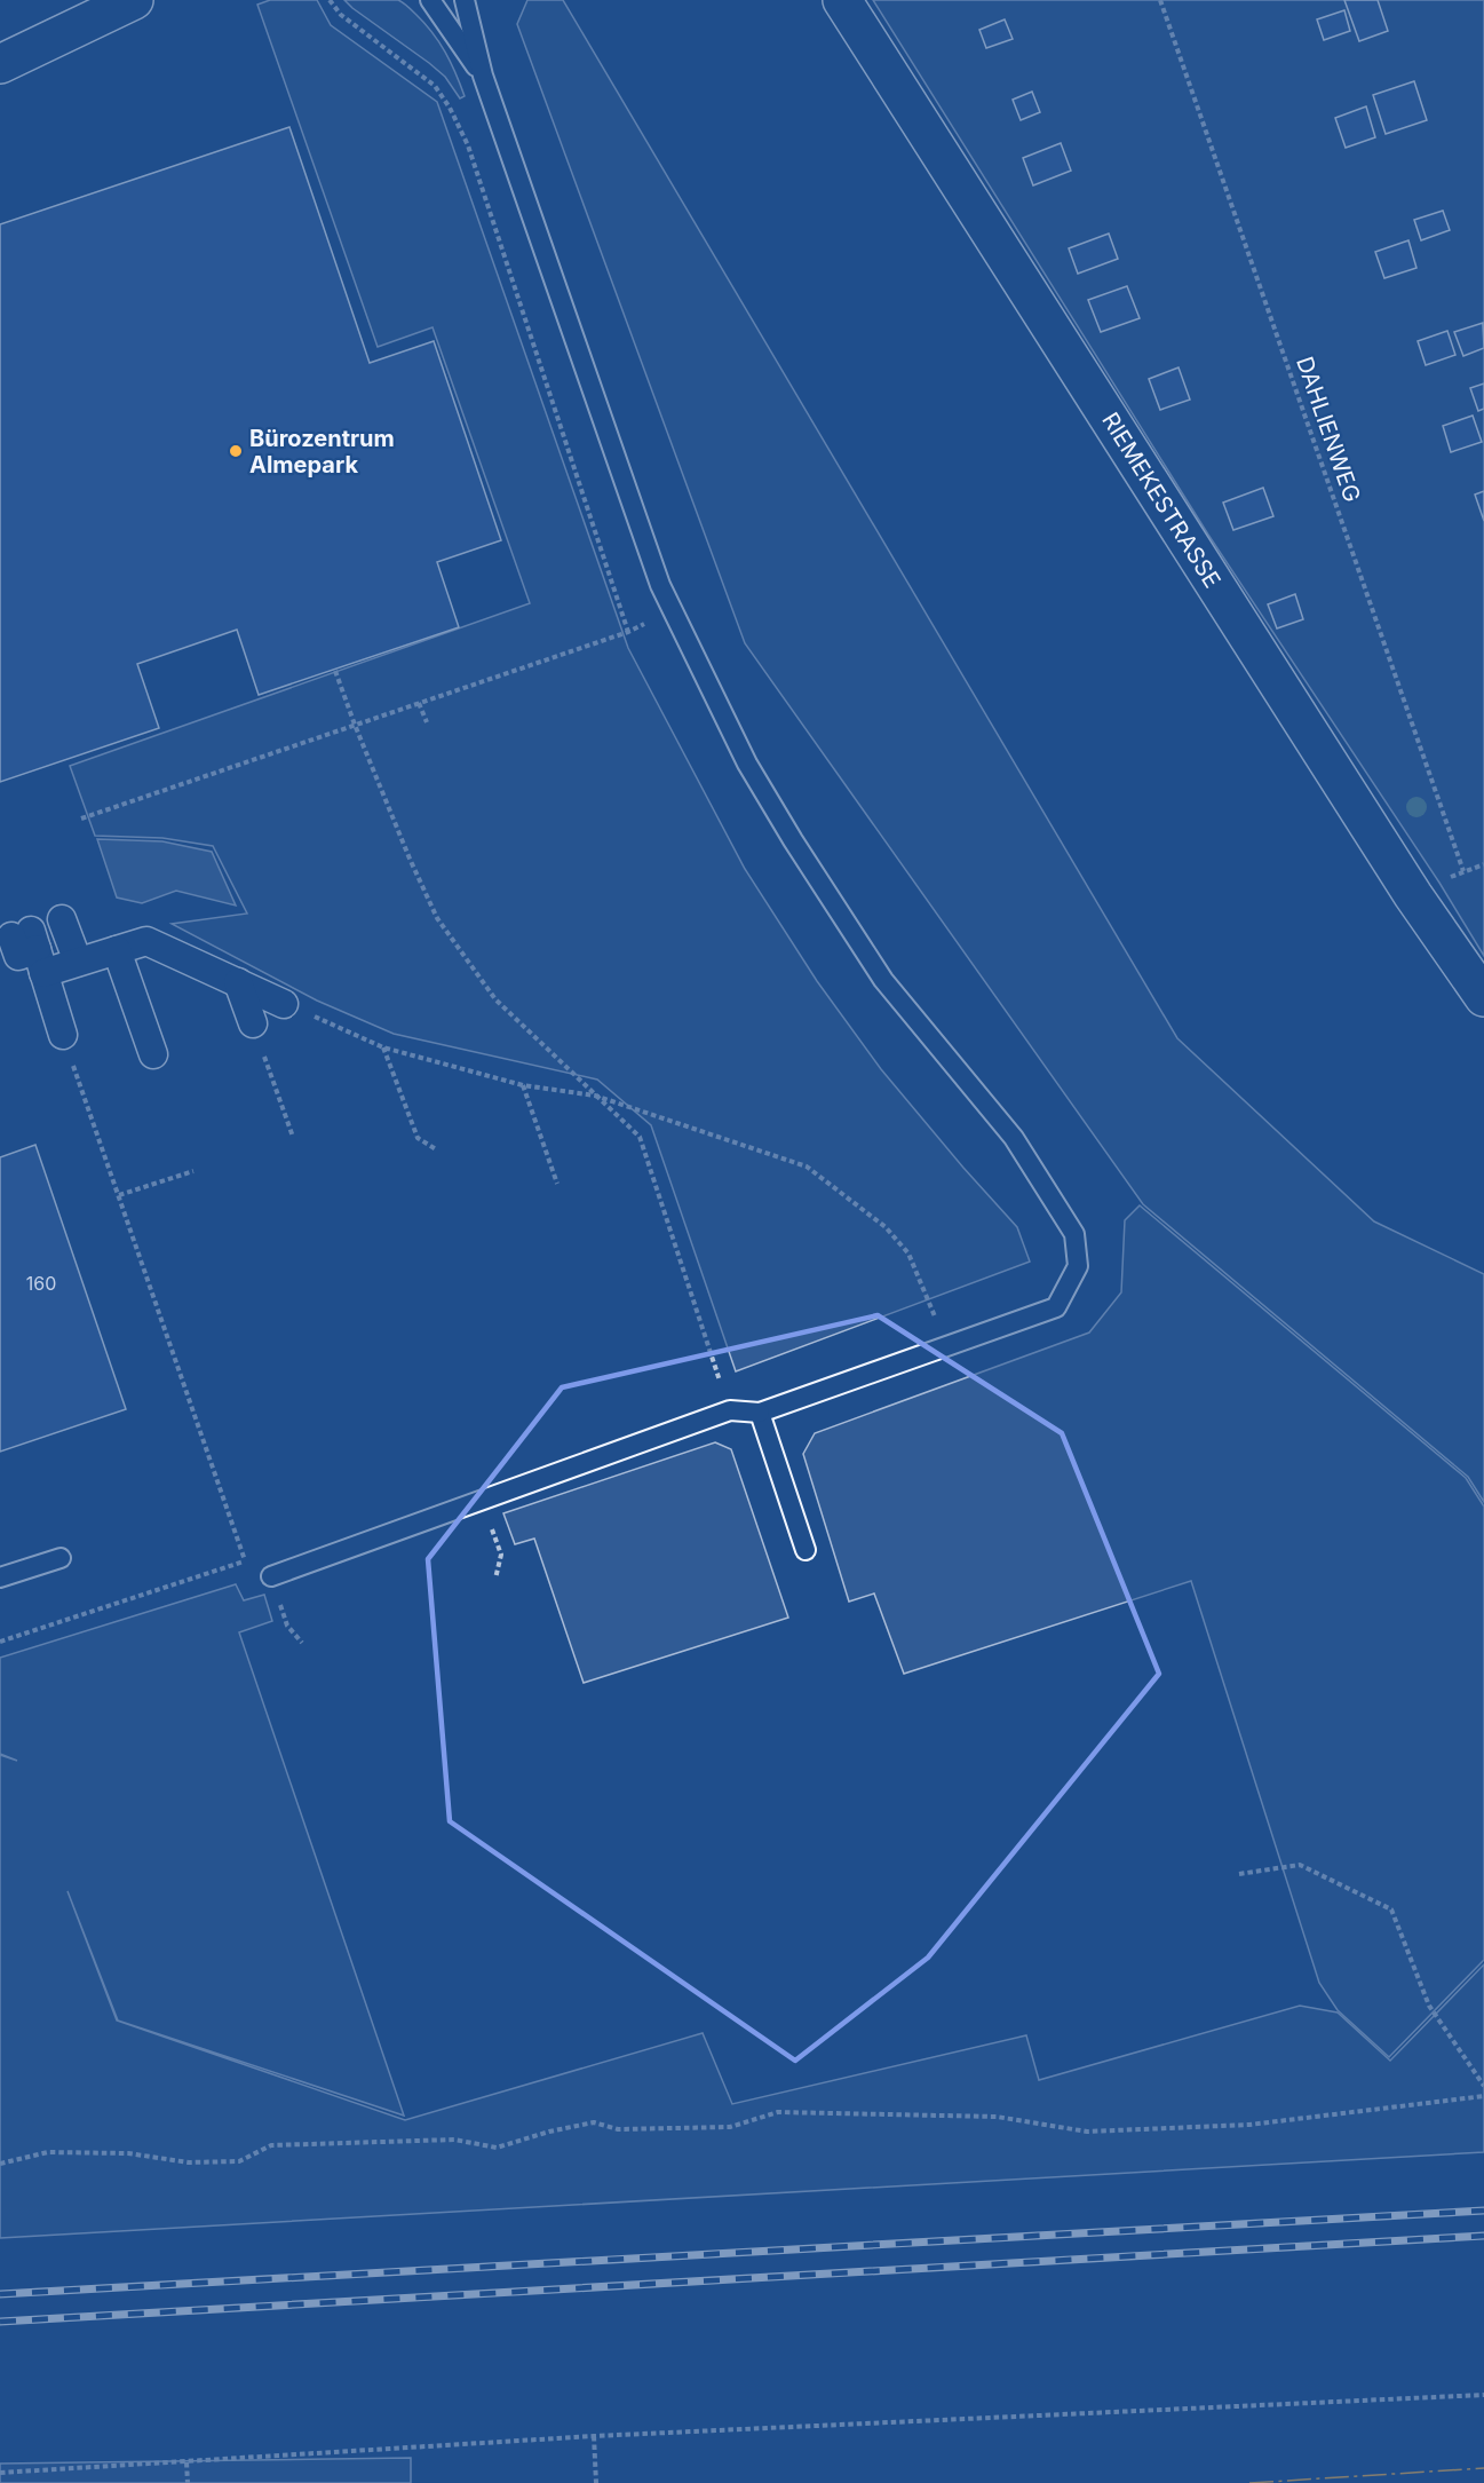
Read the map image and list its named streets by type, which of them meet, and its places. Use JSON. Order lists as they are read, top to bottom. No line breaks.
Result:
{"streets":{"street":["RIEMEKESTRASSE"],"path":["DAHLIENWEG"]},"places":["Bürozentrum Almepark"],"house_numbers":["160"]}
